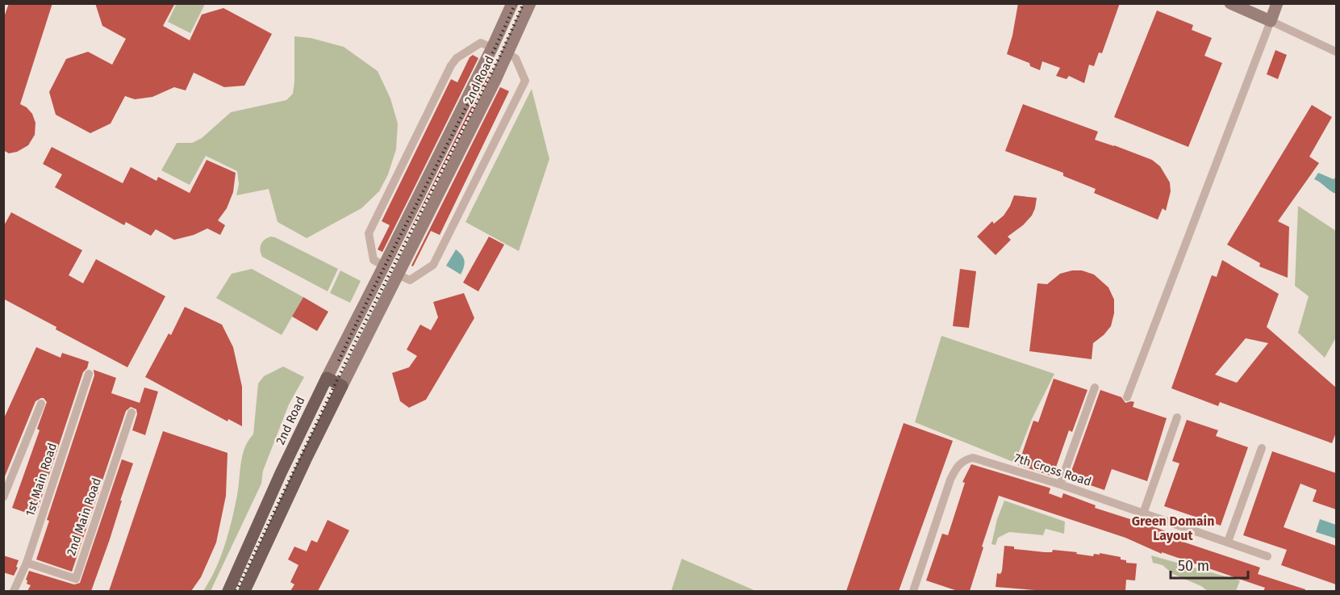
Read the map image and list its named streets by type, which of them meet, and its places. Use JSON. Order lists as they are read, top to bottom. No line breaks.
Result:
{"streets":{"main road":["2nd Road"],"street":["7th Cross Road","1st Main Road","2nd Main Road"]},"crossings":[["1st Main Road","2nd Main Road"]],"districts":["Green Domain Layout"],"scale_bar":"50 m"}
